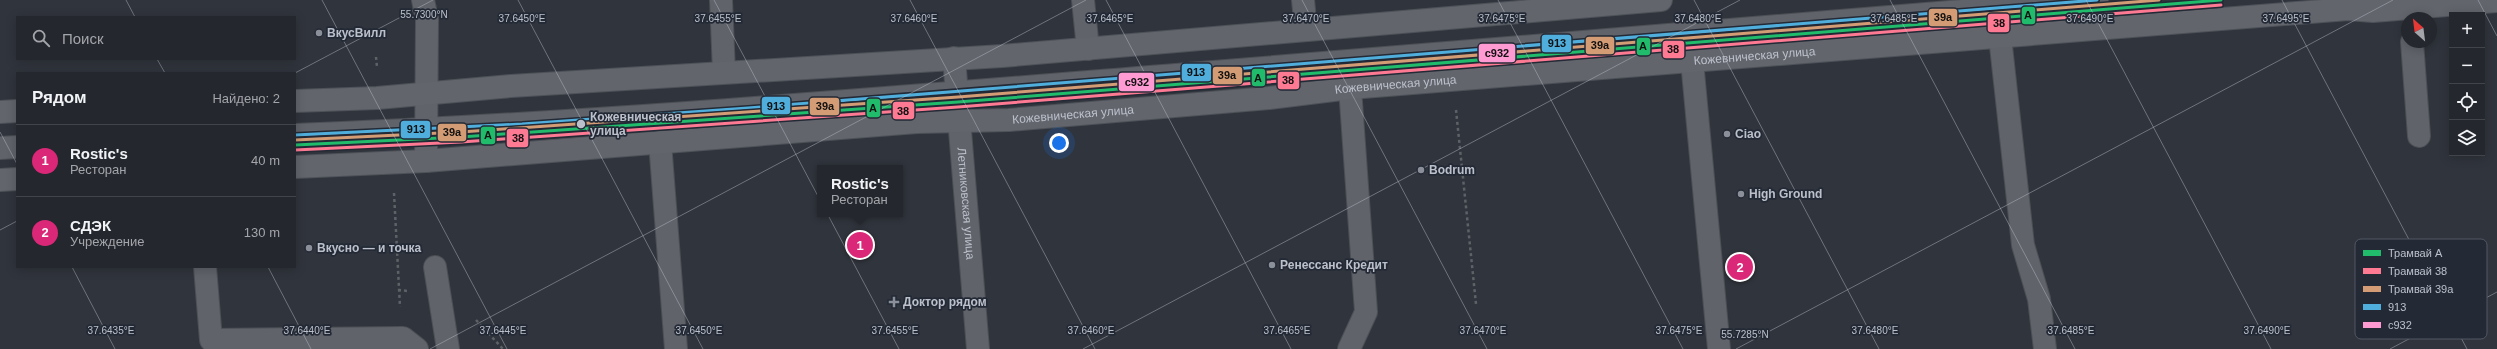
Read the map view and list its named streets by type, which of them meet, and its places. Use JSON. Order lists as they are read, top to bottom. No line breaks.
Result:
{"streets":{"main road":["Кожевническая улица"],"street":["Летниковская улица"]},"crossings":[["Кожевническая улица","Летниковская улица"]],"places":{"other":["ВкусВилл","Кожевническая улица","Ciao","Bodrum","High Ground","Вкусно — и точка","Ренессанс Кредит"],"health":["Доктор рядом"]},"lines":["tram line А","tram line 39а","transit line 913","tram line 38","transit line с932"],"legend":["Трамвай А","Трамвай 38","Трамвай 39а","913","с932"],"north":"top left","page":{"map_buttons":["+","−"],"search":"Поиск","heading":["Рядом","Найдено: 2"],"list":[{"mark":"1","name":"Rostic's","note":"Ресторан","value":"40 m"},{"mark":"2","name":"СДЭК","note":"Учреждение","value":"130 m"}],"popup":["Rostic's","Ресторан"],"pins":["1","2"]},"coordinates":["55.7300°N","37.6490°E","37.6450°E","37.6455°E","37.6460°E","37.6465°E","37.6470°E","37.6475°E","37.6480°E","37.6485°E","37.6495°E","37.6435°E","37.6440°E","37.6445°E","55.7285°N"]}
